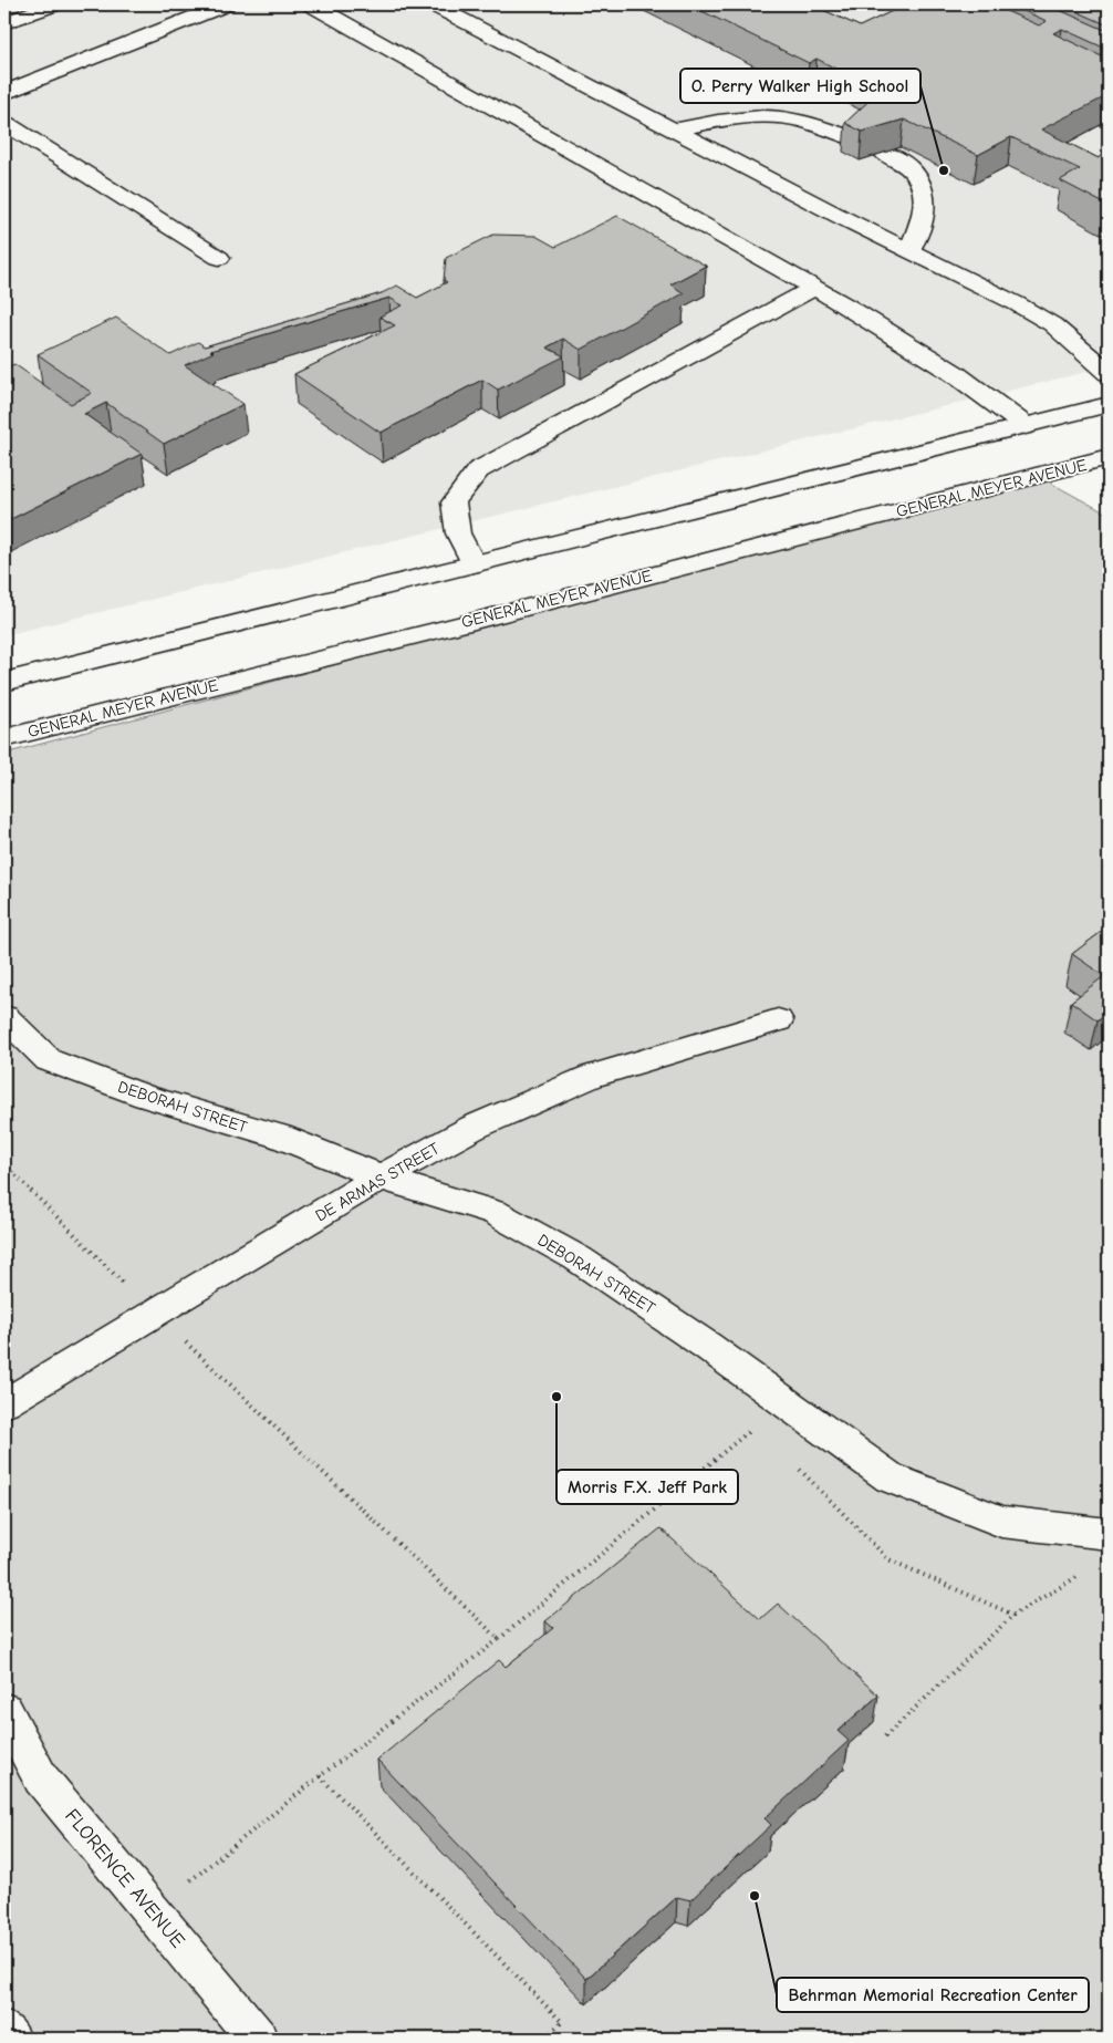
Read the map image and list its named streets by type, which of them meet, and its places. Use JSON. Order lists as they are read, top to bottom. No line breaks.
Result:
{"streets":{"street":["GENERAL MEYER AVENUE","DEBORAH STREET","DE ARMAS STREET","FLORENCE AVENUE"]},"crossings":[["DEBORAH STREET","DE ARMAS STREET"]],"places":["O. Perry Walker High School","Morris F.X. Jeff Park","Behrman Memorial Recreation Center"]}
